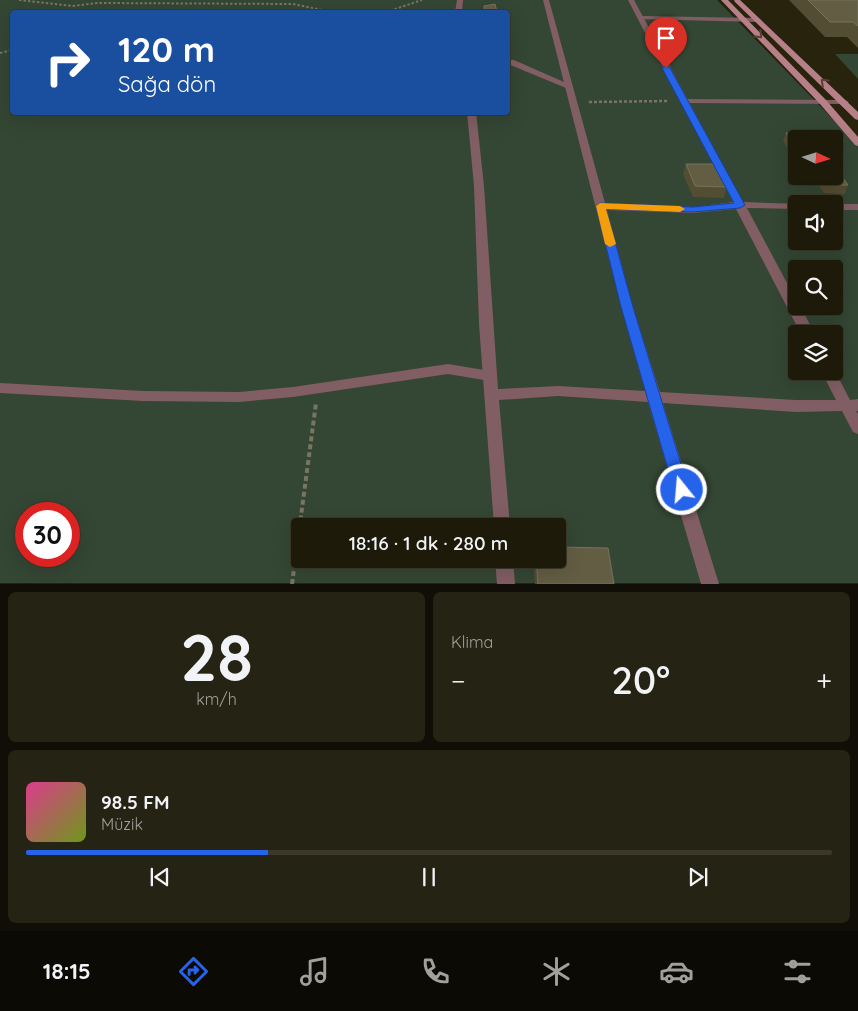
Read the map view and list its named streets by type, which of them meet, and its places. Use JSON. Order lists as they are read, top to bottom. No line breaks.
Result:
{"north":"right","page":{"turn":["120 m","Sağa dön"],"limit":"30","trip":"18:16 · 1 dk · 280 m","tile":[["28","km/h"],"Klima"],"heat":["−","20°","+"],"song":["98.5 FM","Müzik"],"tabs":"18:15"}}
